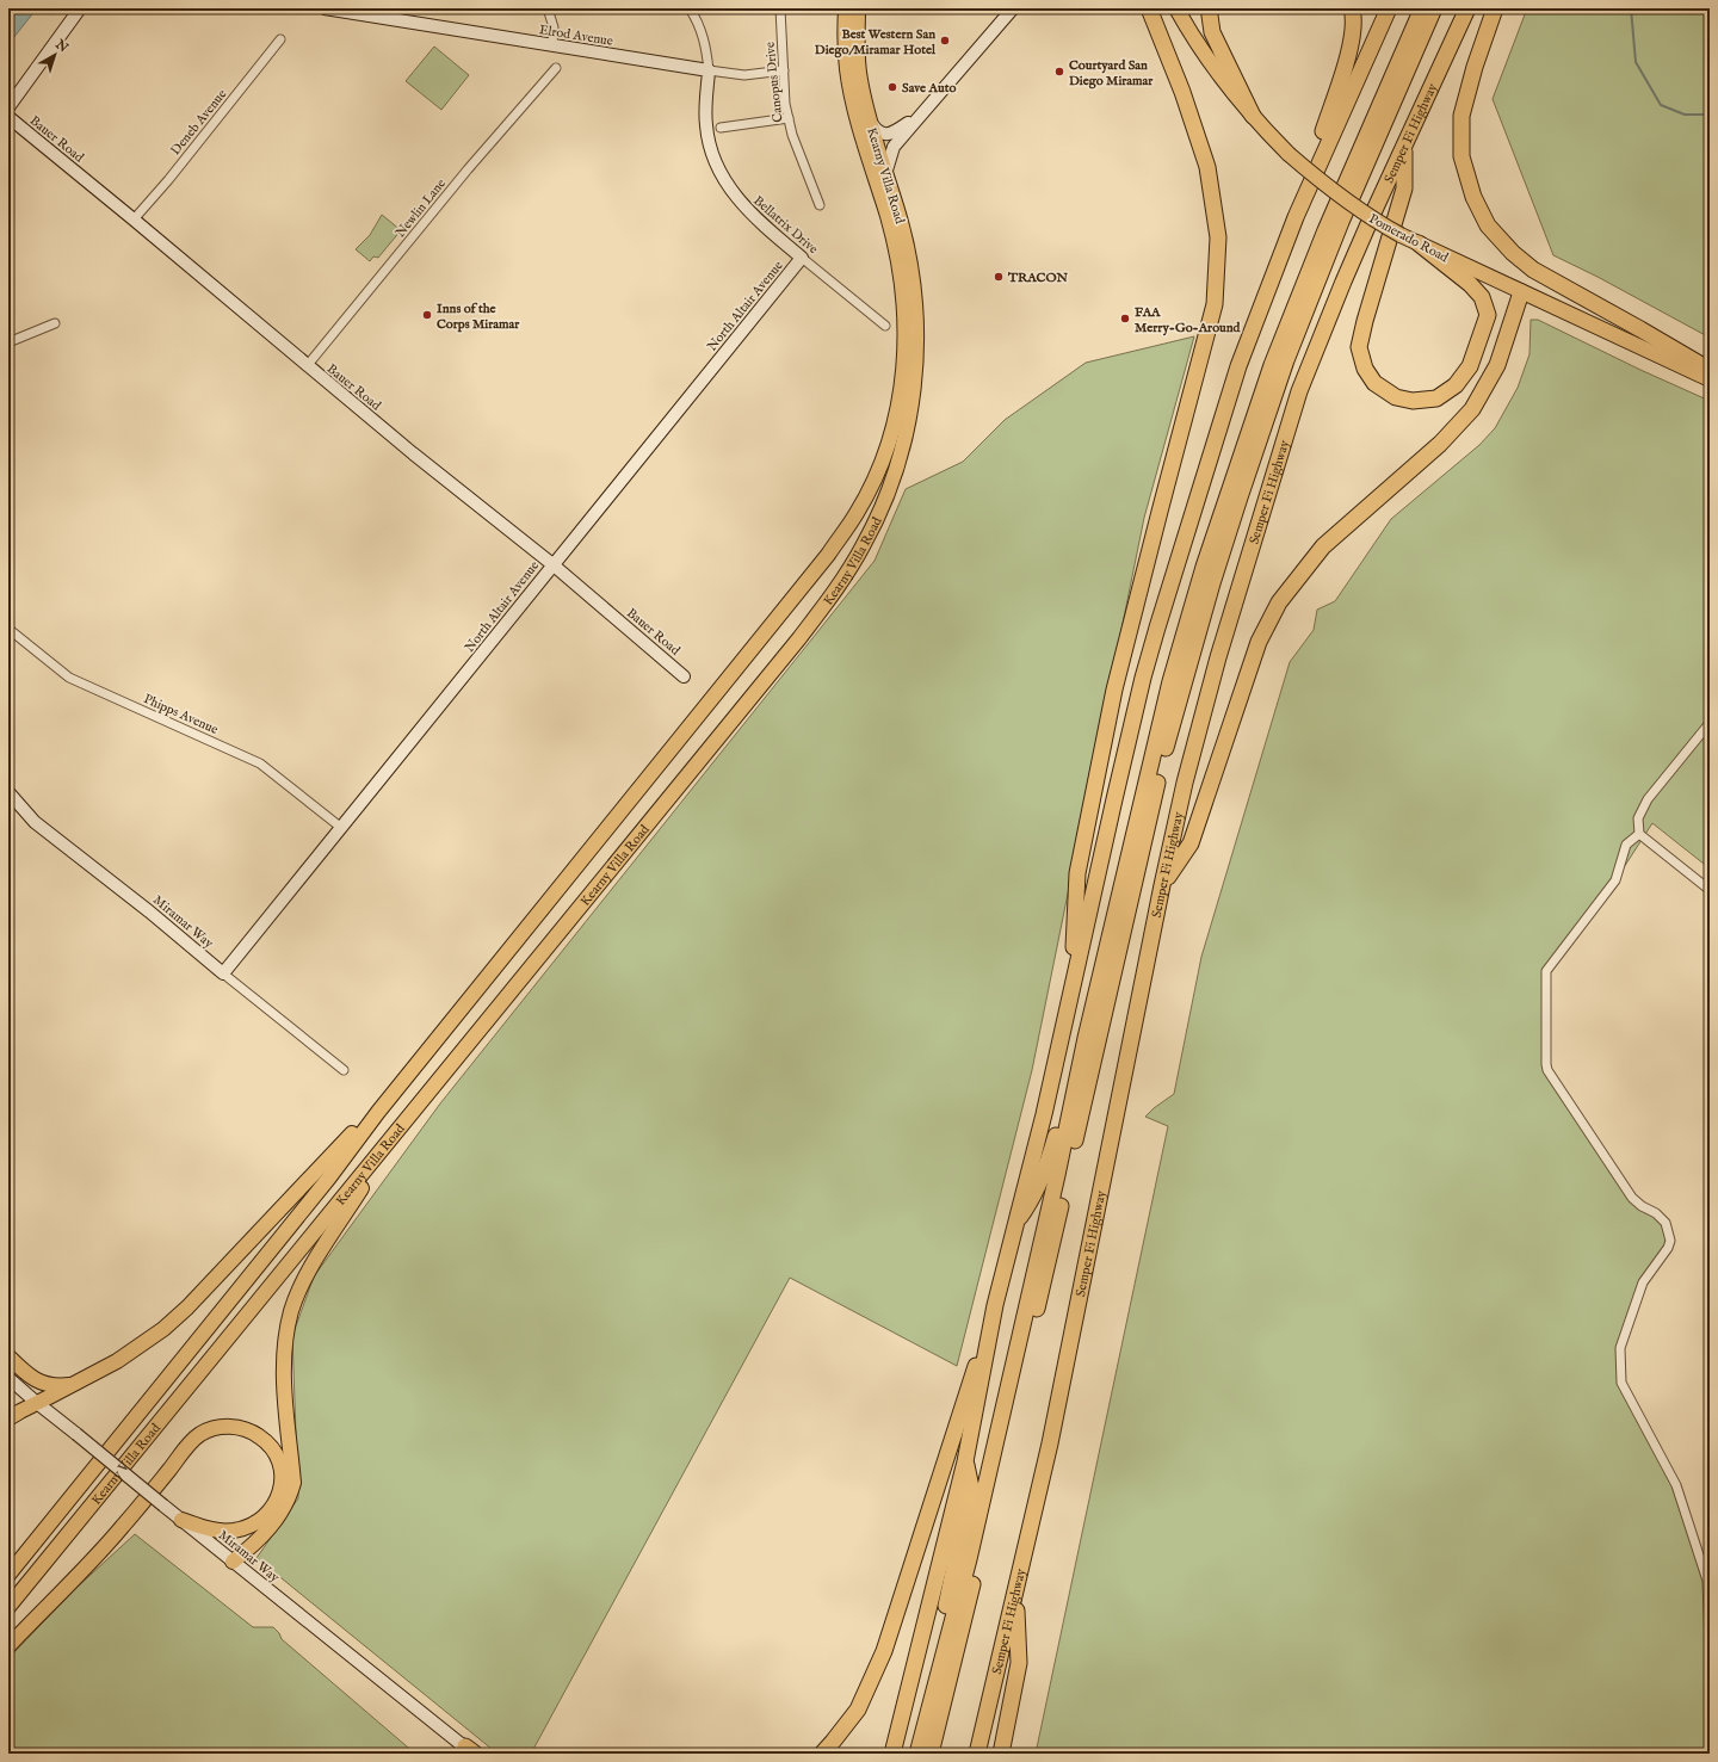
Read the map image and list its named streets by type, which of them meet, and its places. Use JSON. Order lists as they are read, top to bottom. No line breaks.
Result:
{"streets":{"highway":["Semper Fi Highway"],"main road":["Kearny Villa Road","Pomerado Road"],"street":["Elrod Avenue","Canopus Drive","Deneb Avenue","Bauer Road","Newlin Lane","Bellatrix Drive","North Altair Avenue","Phipps Avenue","Miramar Way"]},"crossings":[["Elrod Avenue","Bellatrix Drive"],["Deneb Avenue","Bauer Road"],["Bauer Road","Newlin Lane"],["Bauer Road","North Altair Avenue"],["Bellatrix Drive","North Altair Avenue"],["North Altair Avenue","Phipps Avenue"],["North Altair Avenue","Miramar Way"]],"places":["Best Western San Diego/Miramar Hotel","Courtyard San Diego Miramar","Save Auto","TRACON","Inns of the Corps Miramar","FAA Merry-Go-Around"],"north":"top right"}
